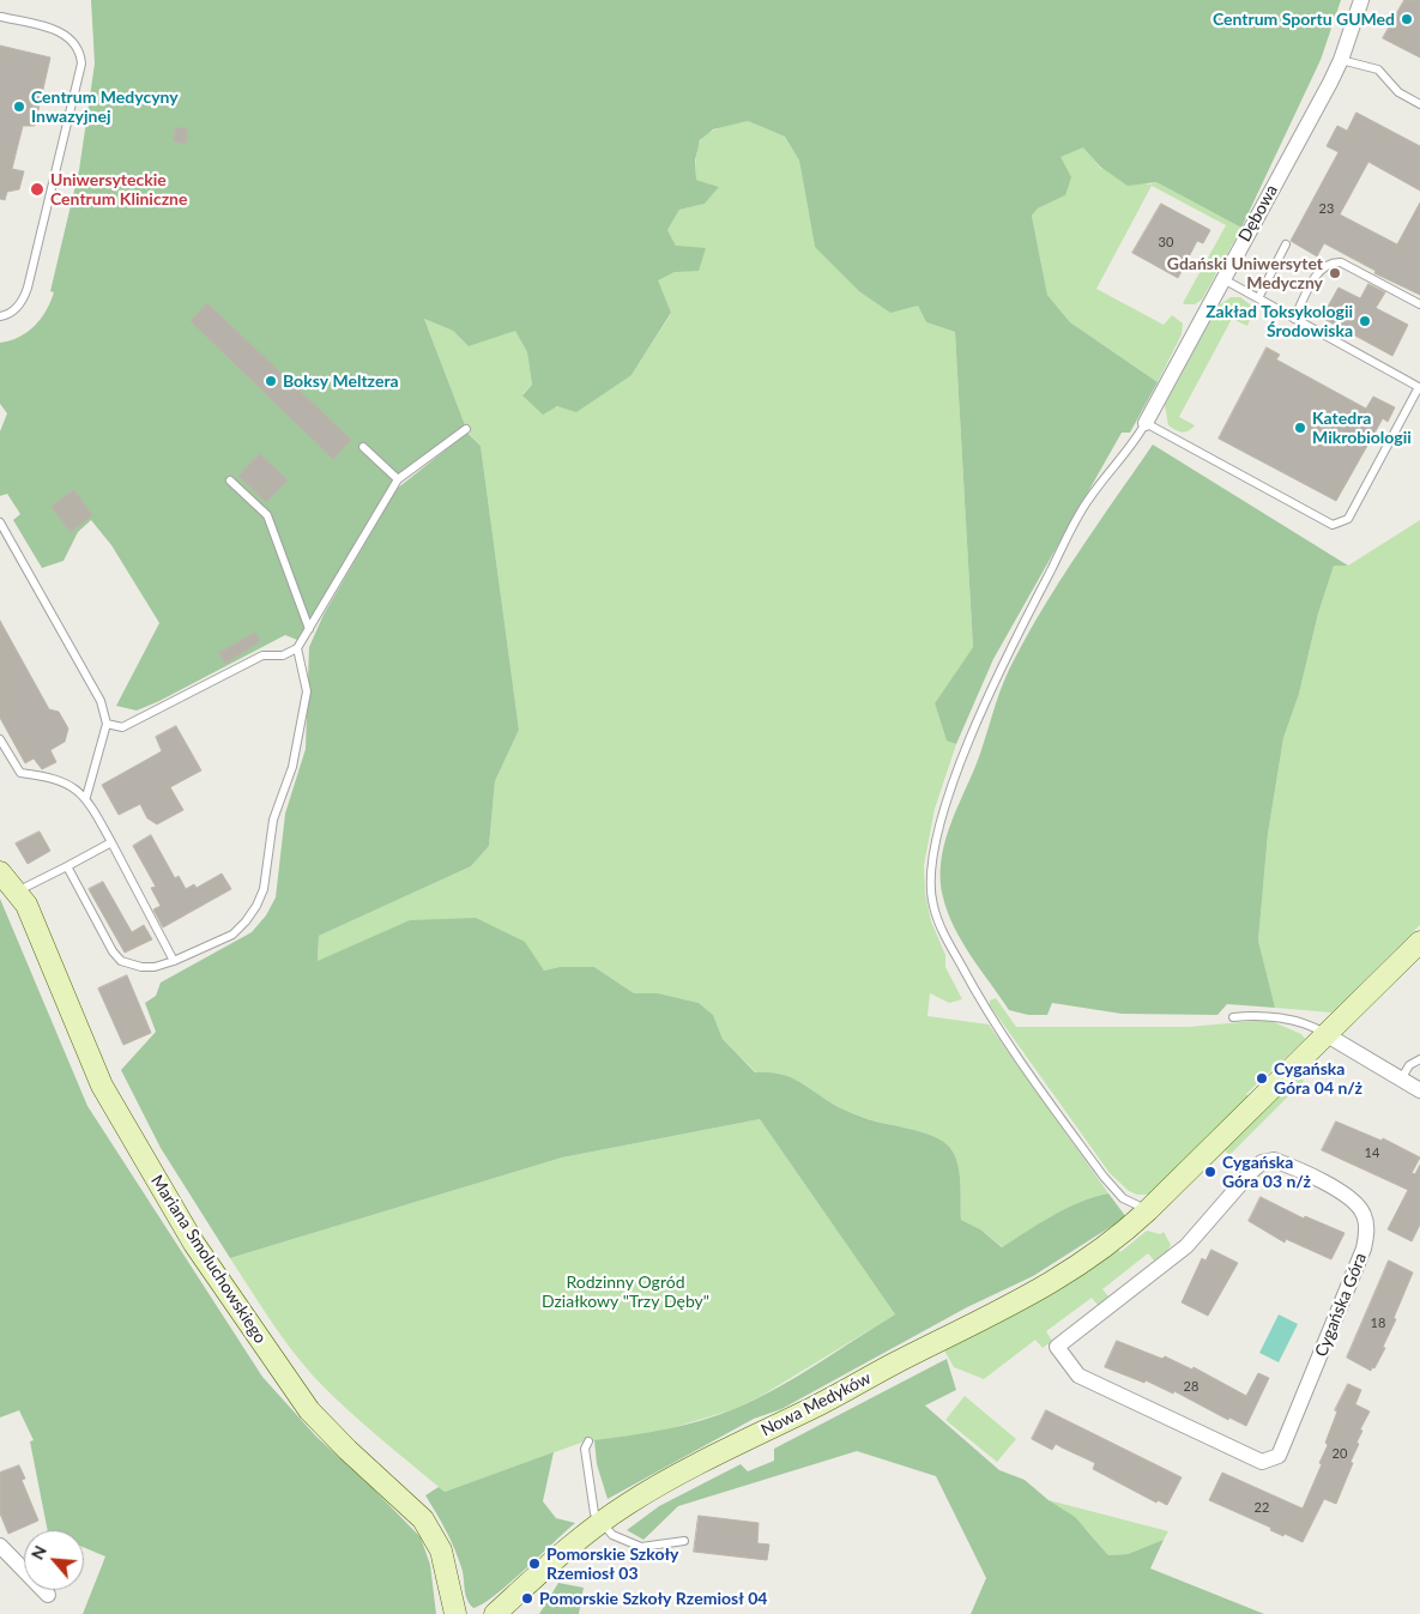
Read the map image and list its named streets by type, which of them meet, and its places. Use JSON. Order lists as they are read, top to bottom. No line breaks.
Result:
{"streets":{"street":["Dębowa","Mariana Smoluchowskiego","Cygańska Góra","Nowa Medyków"]},"parks":["Rodzinny Ogród Działkowy \"Trzy Dęby\""],"places":["Centrum Sportu GUMed","Centrum Medycyny Inwazyjnej","Uniwersyteckie Centrum Kliniczne","Gdański Uniwersytet Medyczny","Zakład Toksykologii Środowiska","Boksy Meltzera","Katedra Mikrobiologii","Cygańska Góra 04 n/ż","Cygańska Góra 03 n/ż","Pomorskie Szkoły Rzemiosł 03","Pomorskie Szkoły Rzemiosł 04"],"house_numbers":["23","30","14","18","28","20","22"],"north":"top left"}
